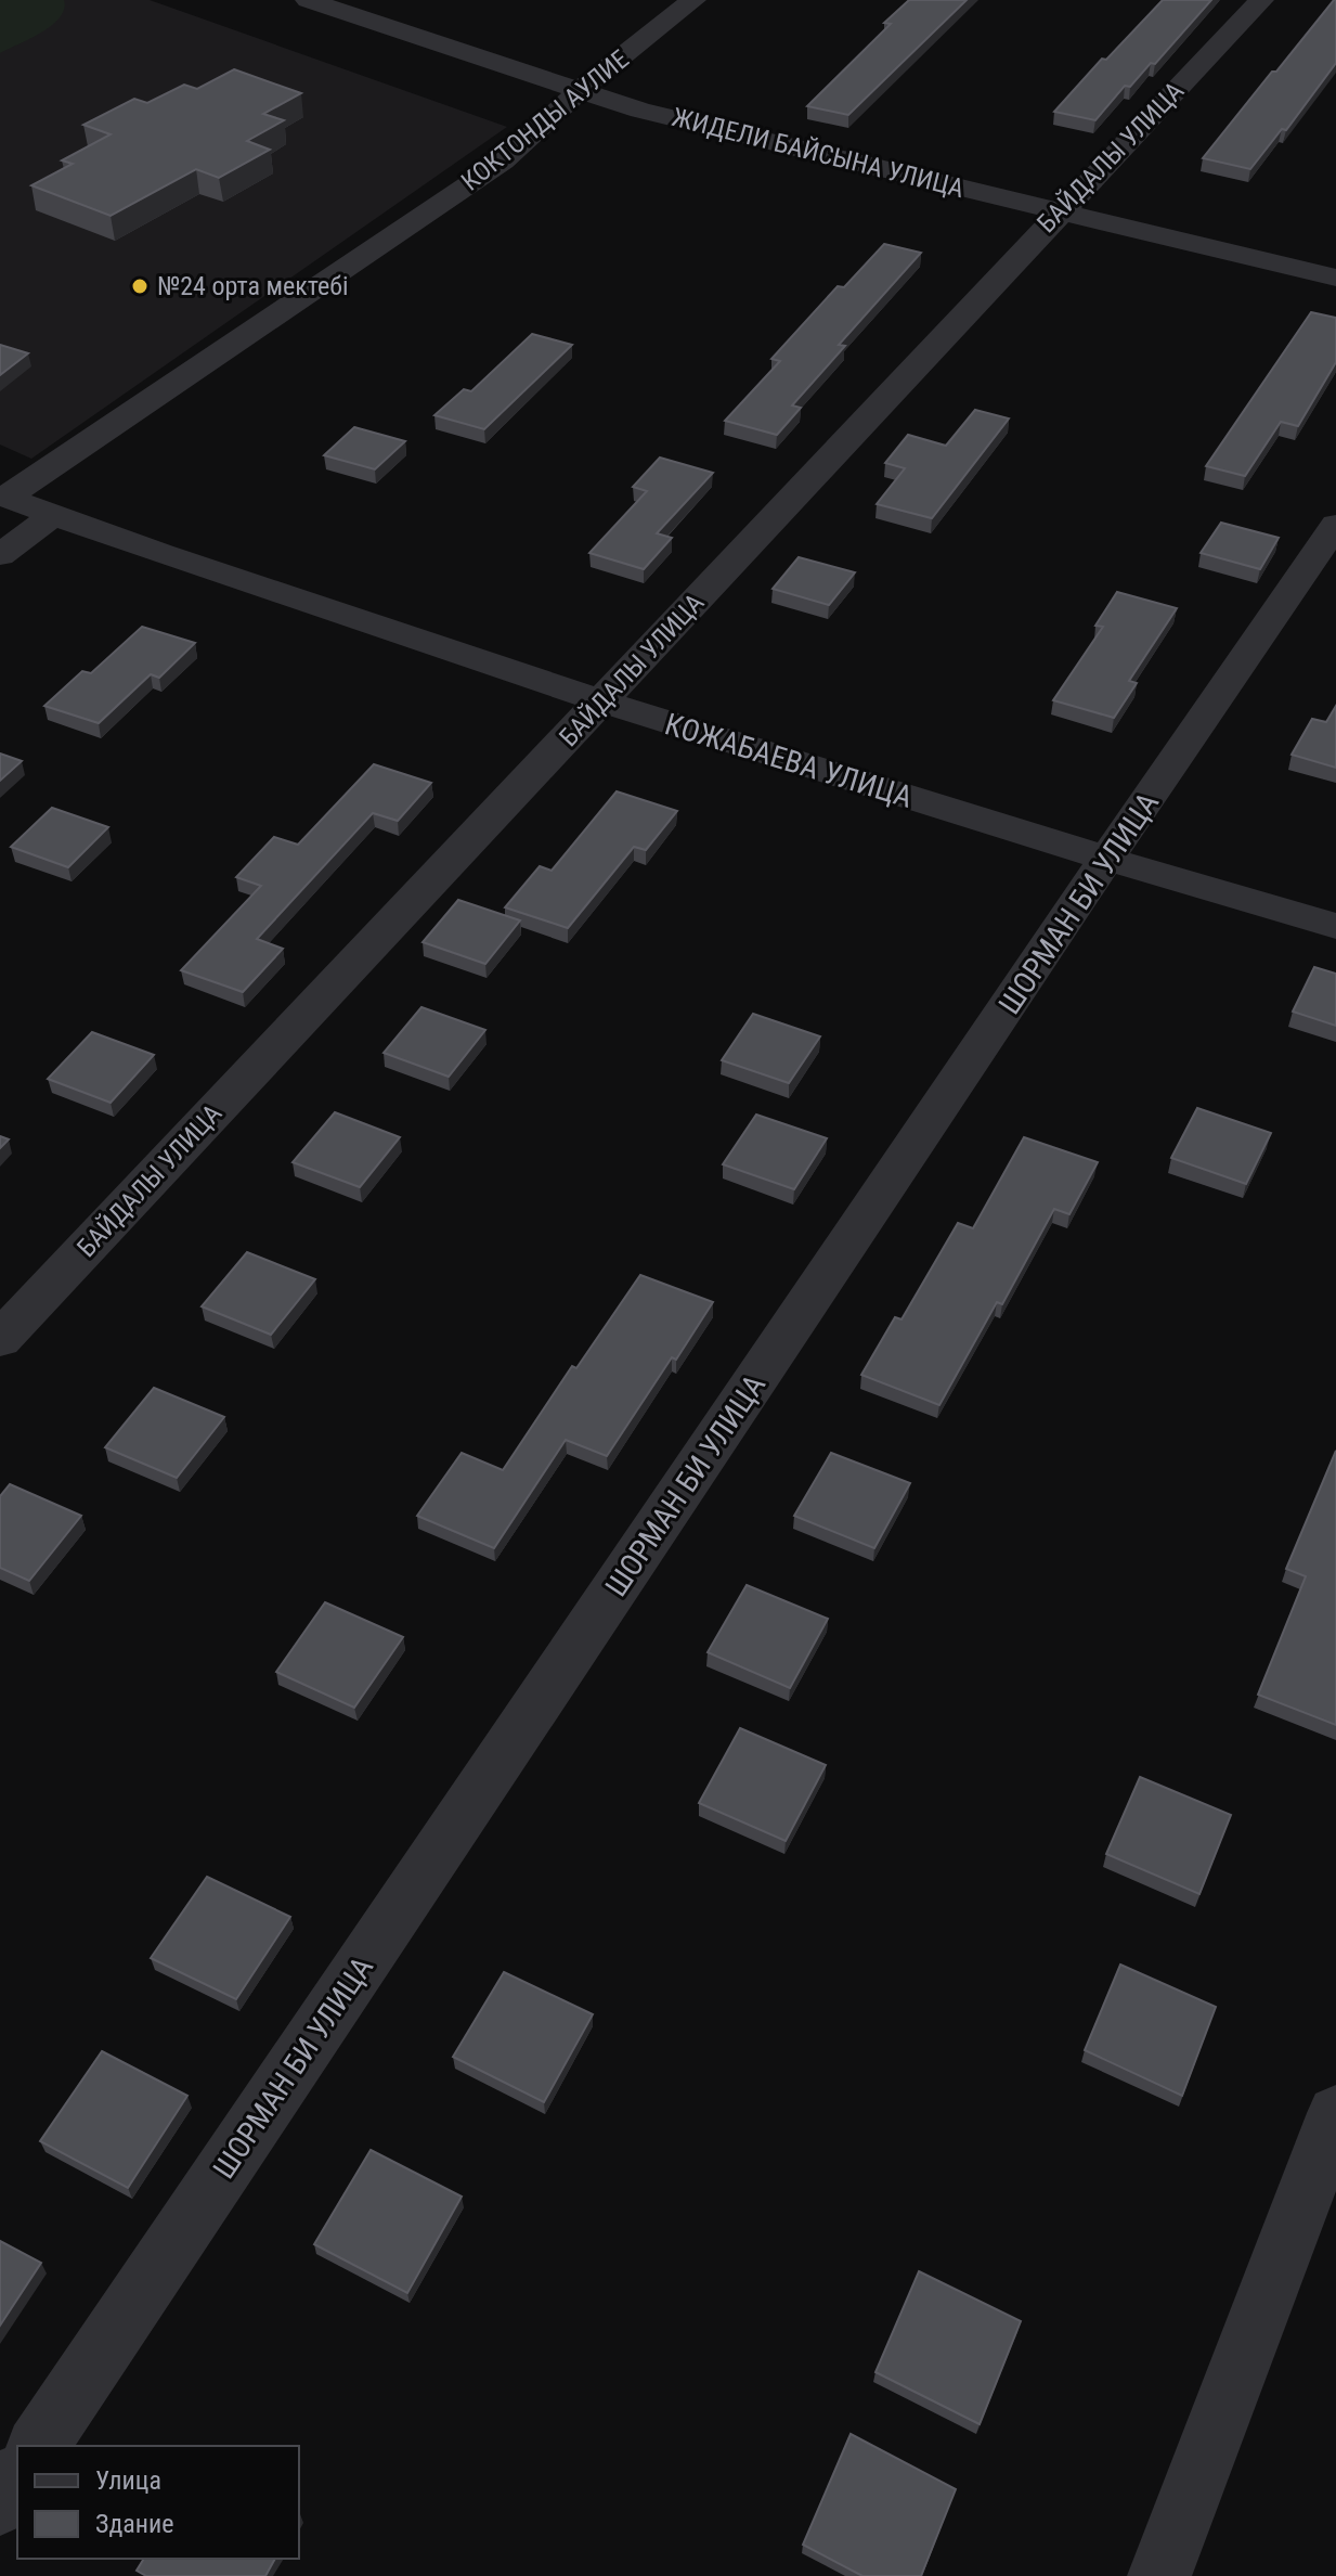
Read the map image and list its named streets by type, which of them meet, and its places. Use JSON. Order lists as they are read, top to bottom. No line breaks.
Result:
{"streets":{"street":["КОКТОНДЫ АУЛИЕ","ЖИДЕЛИ БАЙСЫНА УЛИЦА","БАЙДАЛЫ УЛИЦА","КОЖАБАЕВА УЛИЦА","ШОРМАН БИ УЛИЦА"]},"crossings":[["КОКТОНДЫ АУЛИЕ","ЖИДЕЛИ БАЙСЫНА УЛИЦА"],["КОКТОНДЫ АУЛИЕ","КОЖАБАЕВА УЛИЦА"],["ЖИДЕЛИ БАЙСЫНА УЛИЦА","БАЙДАЛЫ УЛИЦА"],["БАЙДАЛЫ УЛИЦА","КОЖАБАЕВА УЛИЦА"],["КОЖАБАЕВА УЛИЦА","ШОРМАН БИ УЛИЦА"]],"places":["№24 орта мектебі"],"legend":["Улица","Здание"]}
